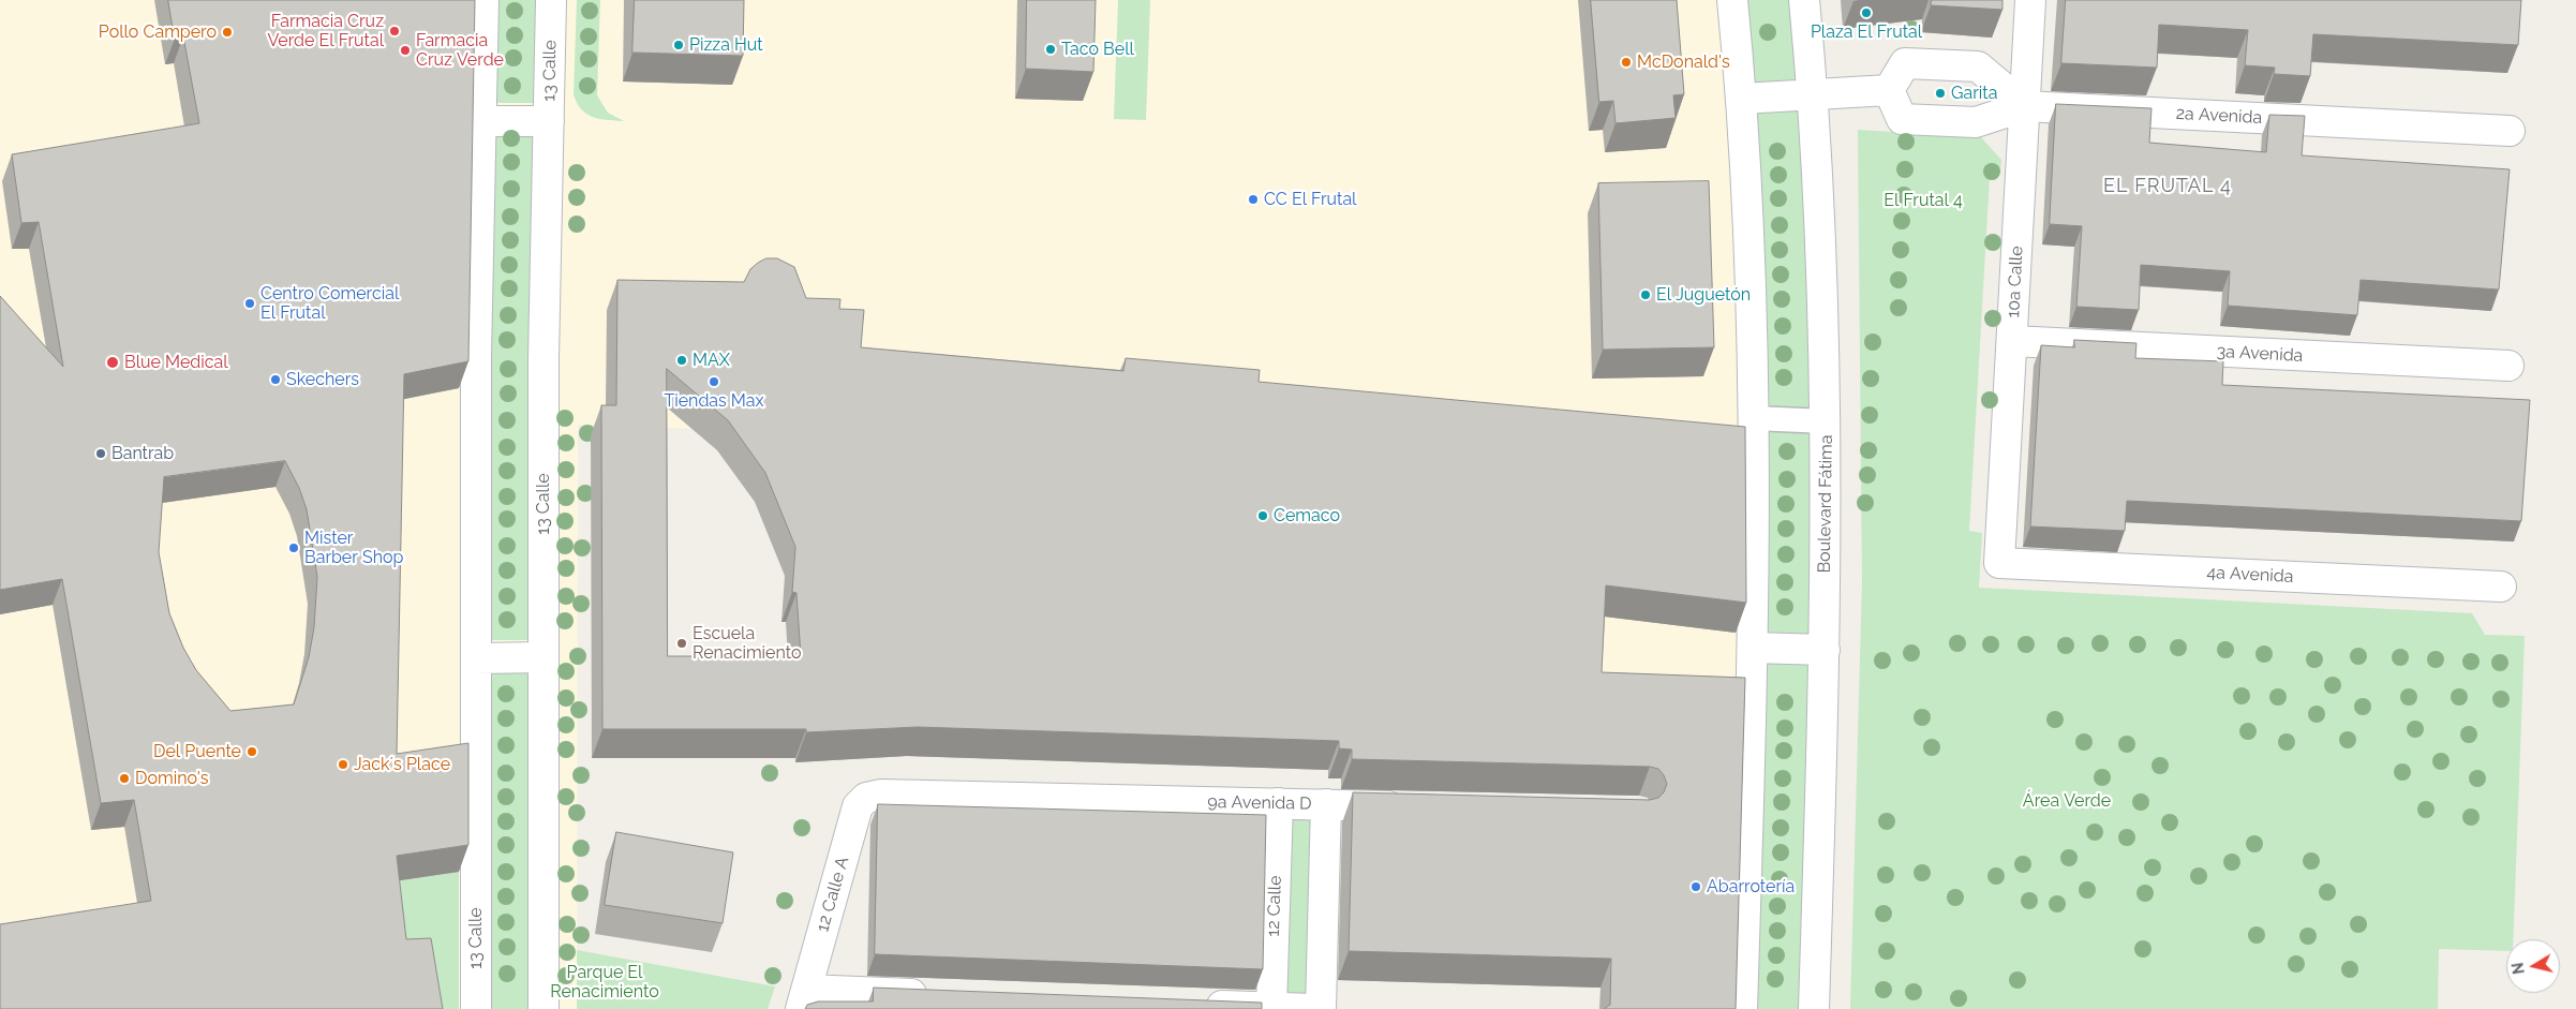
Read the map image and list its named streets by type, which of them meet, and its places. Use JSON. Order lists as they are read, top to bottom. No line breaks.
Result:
{"streets":{"street":["13 Calle","2a Avenida","10a Calle","3a Avenida","Boulevard Fátima","4a Avenida","9a Avenida D","12 Calle A","12 Calle"]},"crossings":[["2a Avenida","10a Calle"],["10a Calle","3a Avenida"],["10a Calle","4a Avenida"],["9a Avenida D","12 Calle A"],["9a Avenida D","12 Calle"]],"districts":["EL FRUTAL 4"],"parks":["El Frutal 4","Área Verde","Parque El Renacimiento"],"places":["Plaza El Frutal","Farmacia Cruz Verde El Frutal","Pollo Campero","Pizza Hut","Taco Bell","Farmacia Cruz Verde","McDonald's","Garita","CC El Frutal","El Juguetón","Centro Comercial El Frutal","MAX","Blue Medical","Skechers","Tiendas Max","Bantrab","Cemaco","Mister Barber Shop","Escuela Renacimiento","Del Puente","Jack´s Place","Domino's","Abarrotería"],"north":"left"}
